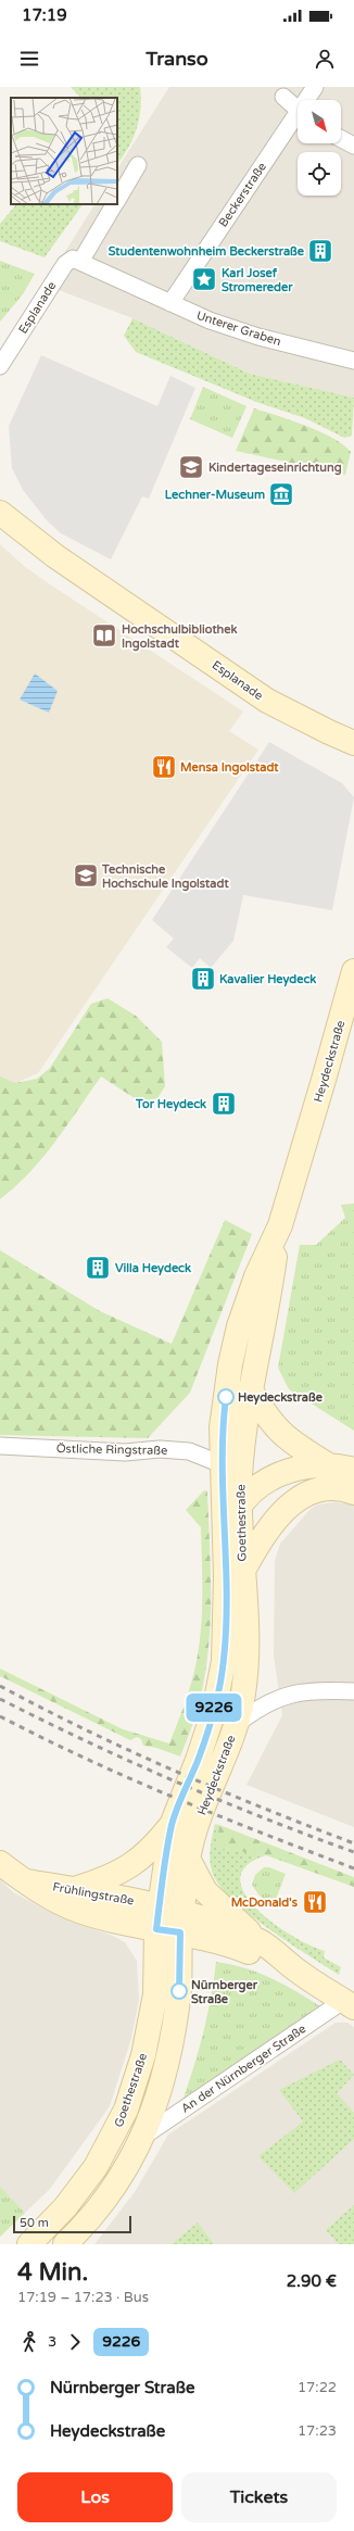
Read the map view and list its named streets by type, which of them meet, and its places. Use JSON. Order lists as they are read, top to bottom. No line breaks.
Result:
{"streets":{"street":["Beckerstraße","Esplanade","Unterer Graben","Heydeckstraße","Östliche Ringstraße","Goethestraße","Frühlingstraße","An der Nürnberger Straße"]},"crossings":[["Beckerstraße","Unterer Graben"],["Esplanade","Unterer Graben"],["Heydeckstraße","Östliche Ringstraße"],["Heydeckstraße","Goethestraße"],["Heydeckstraße","Frühlingstraße"],["Östliche Ringstraße","Goethestraße"],["Goethestraße","Frühlingstraße"]],"places":{"building":["Studentenwohnheim Beckerstraße","Kavalier Heydeck","Tor Heydeck","Villa Heydeck"],"place":["Karl Josef Stromereder"],"school or university":["Kindertageseinrichtung","Technische Hochschule Ingolstadt"],"museum":["Lechner-Museum"],"library":["Hochschulbibliothek Ingolstadt"],"restaurant":["Mensa Ingolstadt","McDonald's"],"other":["Heydeckstraße","Nürnberger Straße"]},"lines":["bus line 9226"],"scale_bar":"50 m","north":"bottom right","page":{"status":"17:19","header":"Transo","on_map":"9226","scale":"50 m","heading":["4 Min.","17:19 – 17:23 · Bus","2.90 €"],"legs":["3","9226"],"list":[{"name":"Nürnberger Straße","value":"17:22"},{"name":"Heydeckstraße","value":"17:23"}],"buttons":["Los","Tickets"]}}
